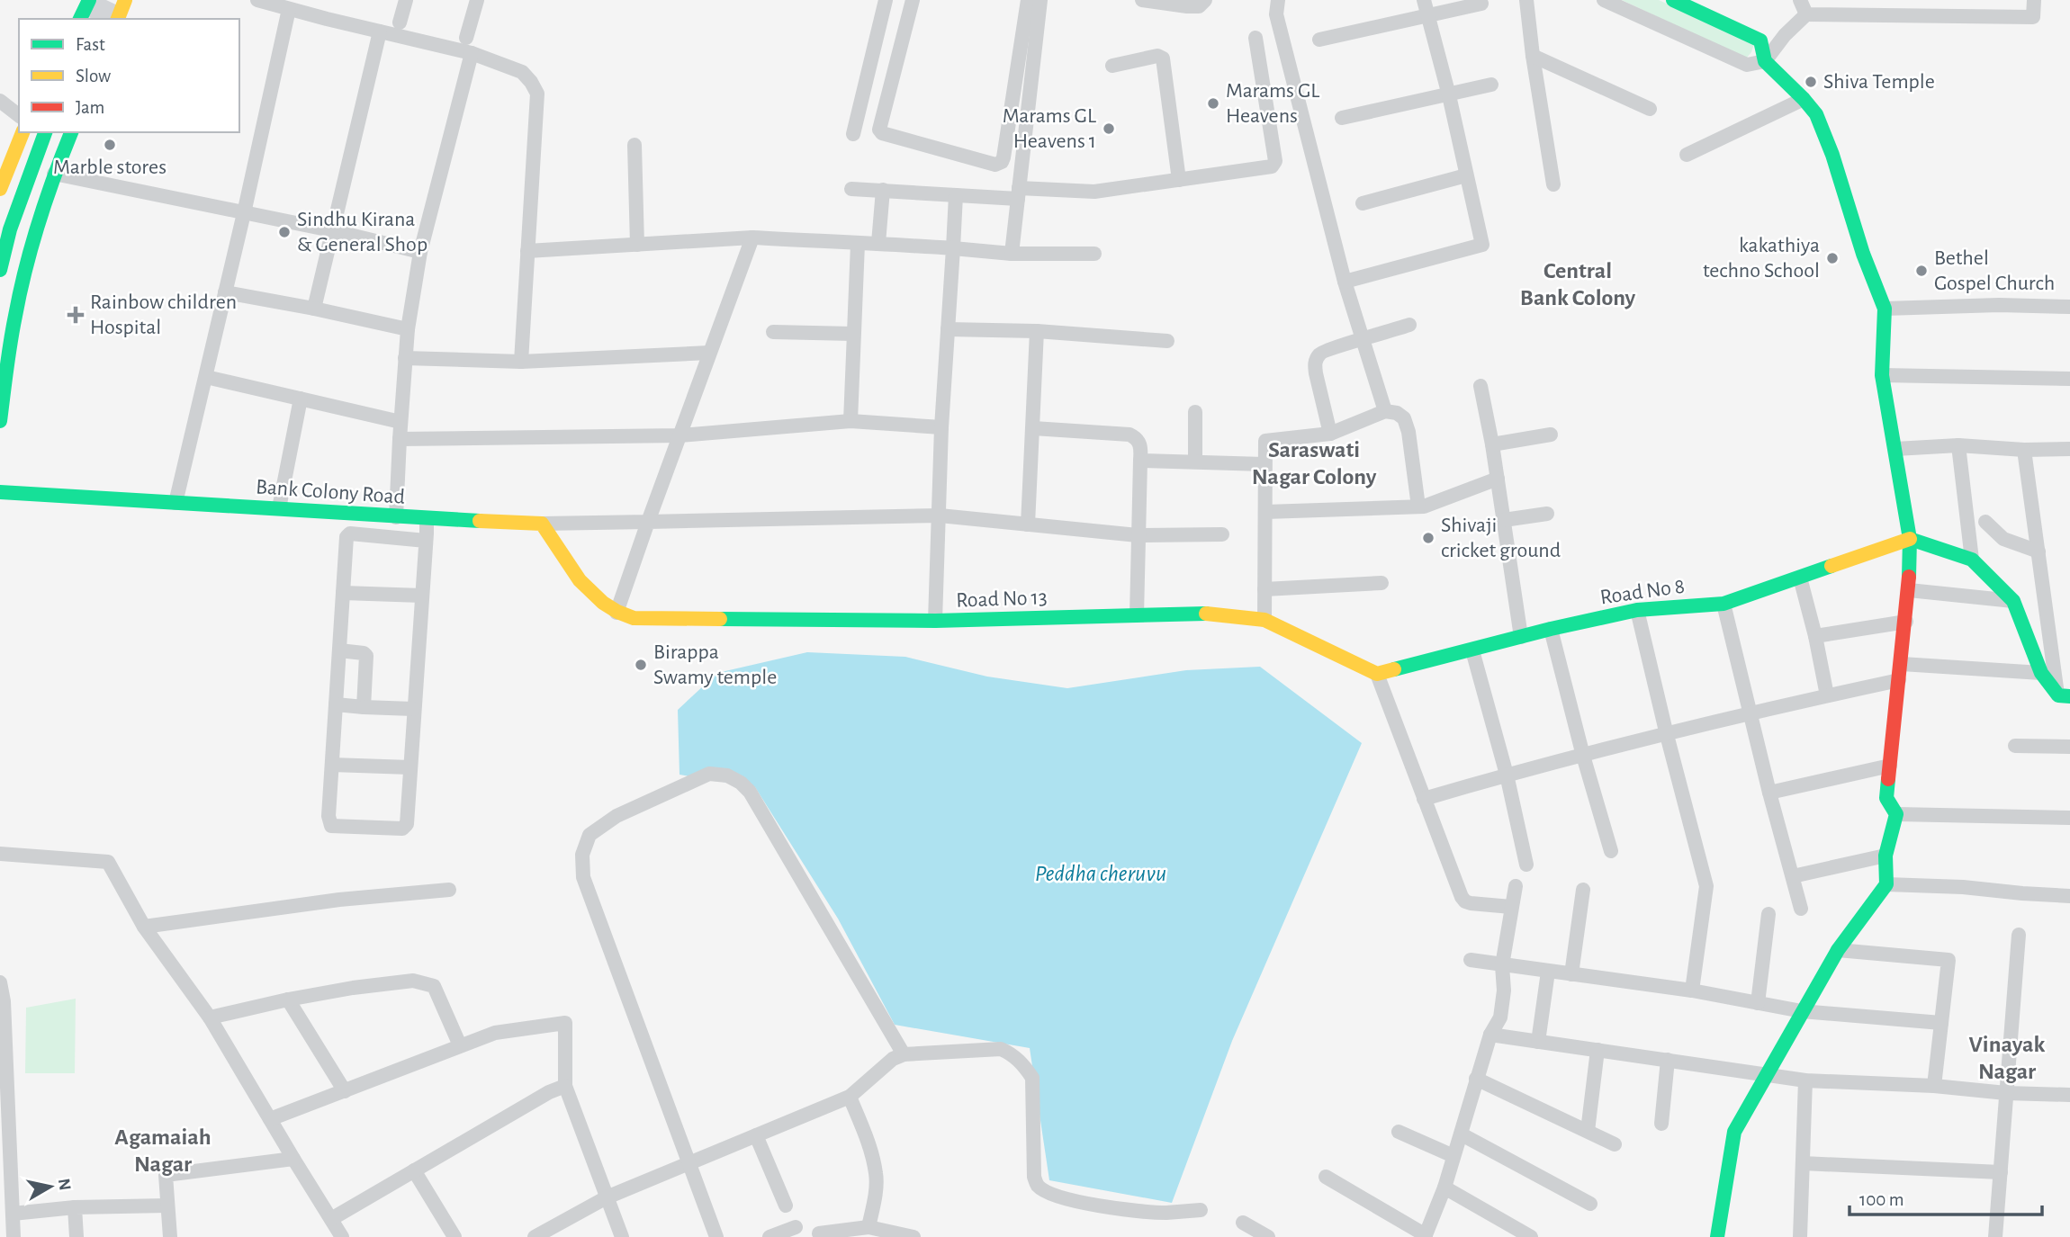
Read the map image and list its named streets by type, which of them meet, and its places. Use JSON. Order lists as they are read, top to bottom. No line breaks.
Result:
{"streets":{"main road":["Bank Colony Road","Road No 8","Road No 13"]},"crossings":[["Road No 8","Road No 13"]],"districts":["Central Bank Colony","Saraswati Nagar Colony","Vinayak Nagar","Agamaiah Nagar"],"water":["Peddha cheruvu"],"places":{"other":["Shiva Temple","Marams GL Heavens","Marams GL Heavens 1","Marble stores","Sindhu Kirana & General Shop","kakathiya techno School","Bethel Gospel Church","Shivaji cricket ground","Birappa Swamy temple"],"health":["Rainbow children Hospital"]},"legend":["Fast","Slow","Jam"],"scale_bar":"100 m","north":"right"}
